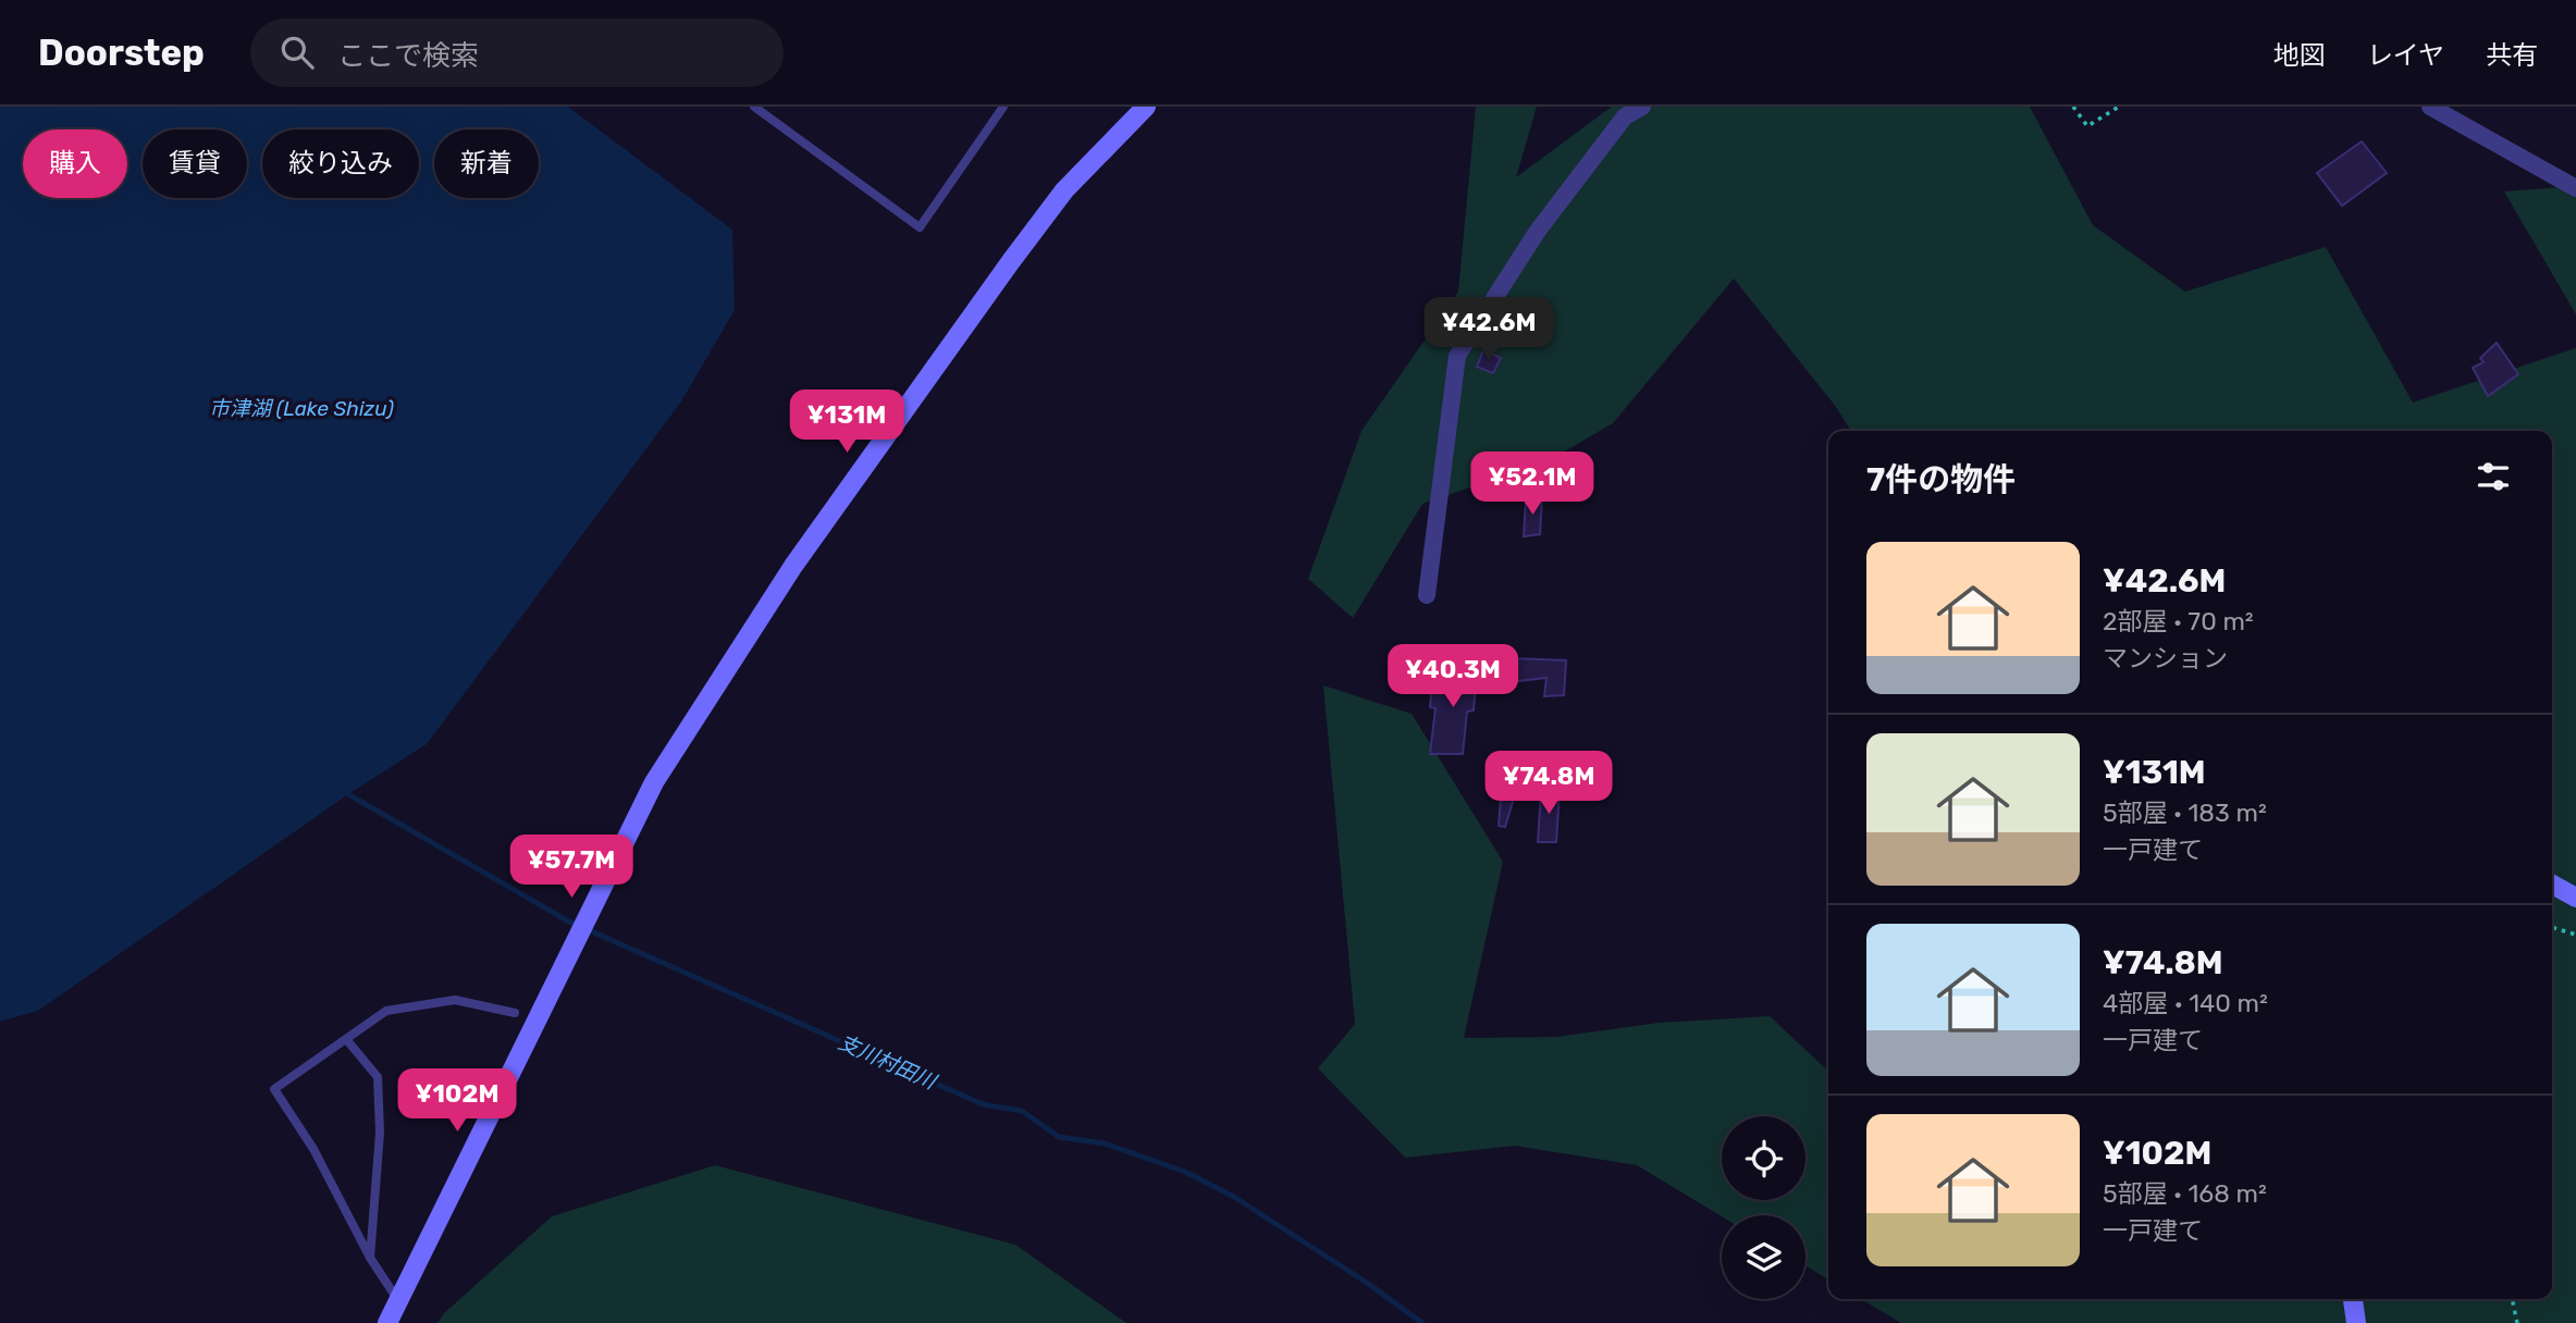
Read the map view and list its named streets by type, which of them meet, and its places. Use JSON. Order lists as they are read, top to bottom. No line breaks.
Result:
{"water":["市津湖 (Lake Shizu)","支川村田川"],"page":{"header":"Doorstep","search":"ここで検索","nav":["地図","レイヤ","共有"],"chip":["購入","賃貸","絞り込み","新着"],"price":["¥42.6M","¥131M","¥52.1M","¥40.3M","¥74.8M","¥57.7M","¥102M"],"heading":"7件の物件","list":[{"name":"¥42.6M","note":"2部屋 · 70 m² · マンション"},{"name":"¥131M","note":"5部屋 · 183 m² · 一戸建て"},{"name":"¥74.8M","note":"4部屋 · 140 m² · 一戸建て"},{"name":"¥102M","note":"5部屋 · 168 m² · 一戸建て"}]}}
